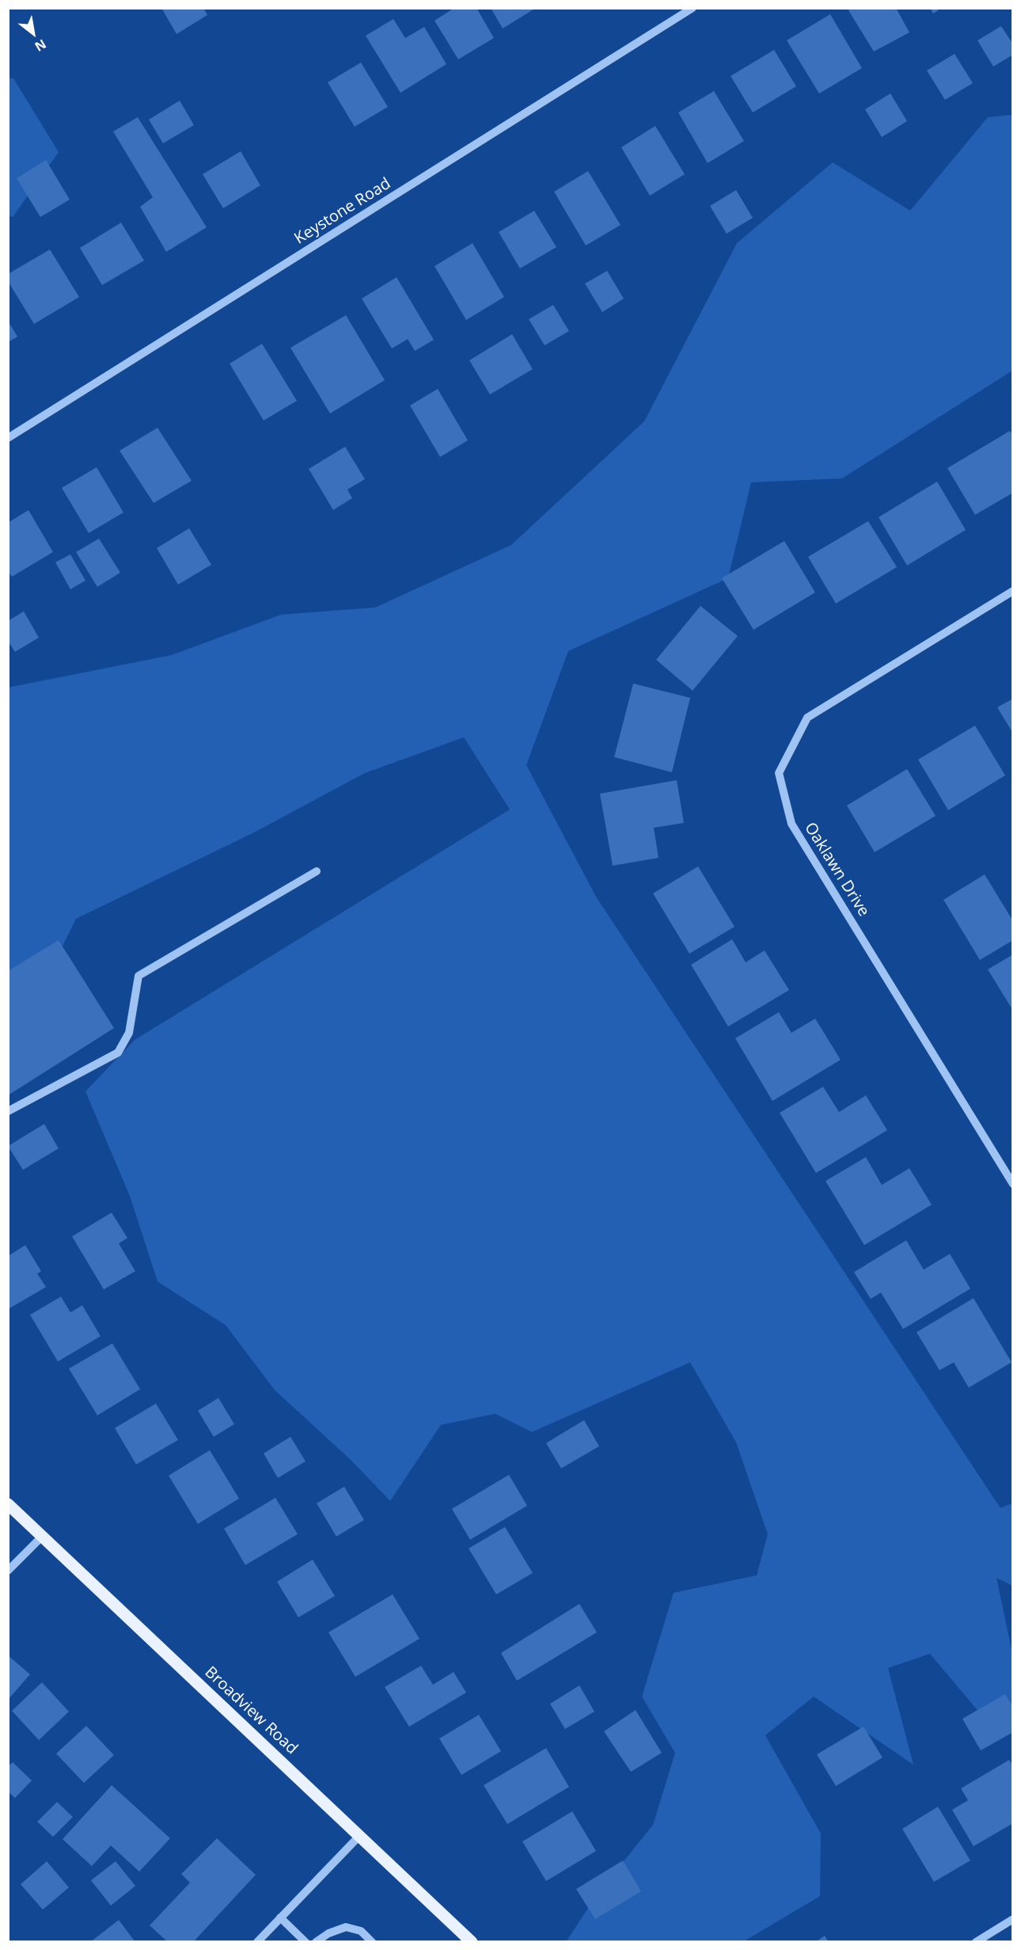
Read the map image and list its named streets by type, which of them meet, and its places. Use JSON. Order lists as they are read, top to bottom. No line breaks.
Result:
{"streets":{"main road":["Broadview Road"],"street":["Keystone Road","Oaklawn Drive"]},"north":"bottom right"}
